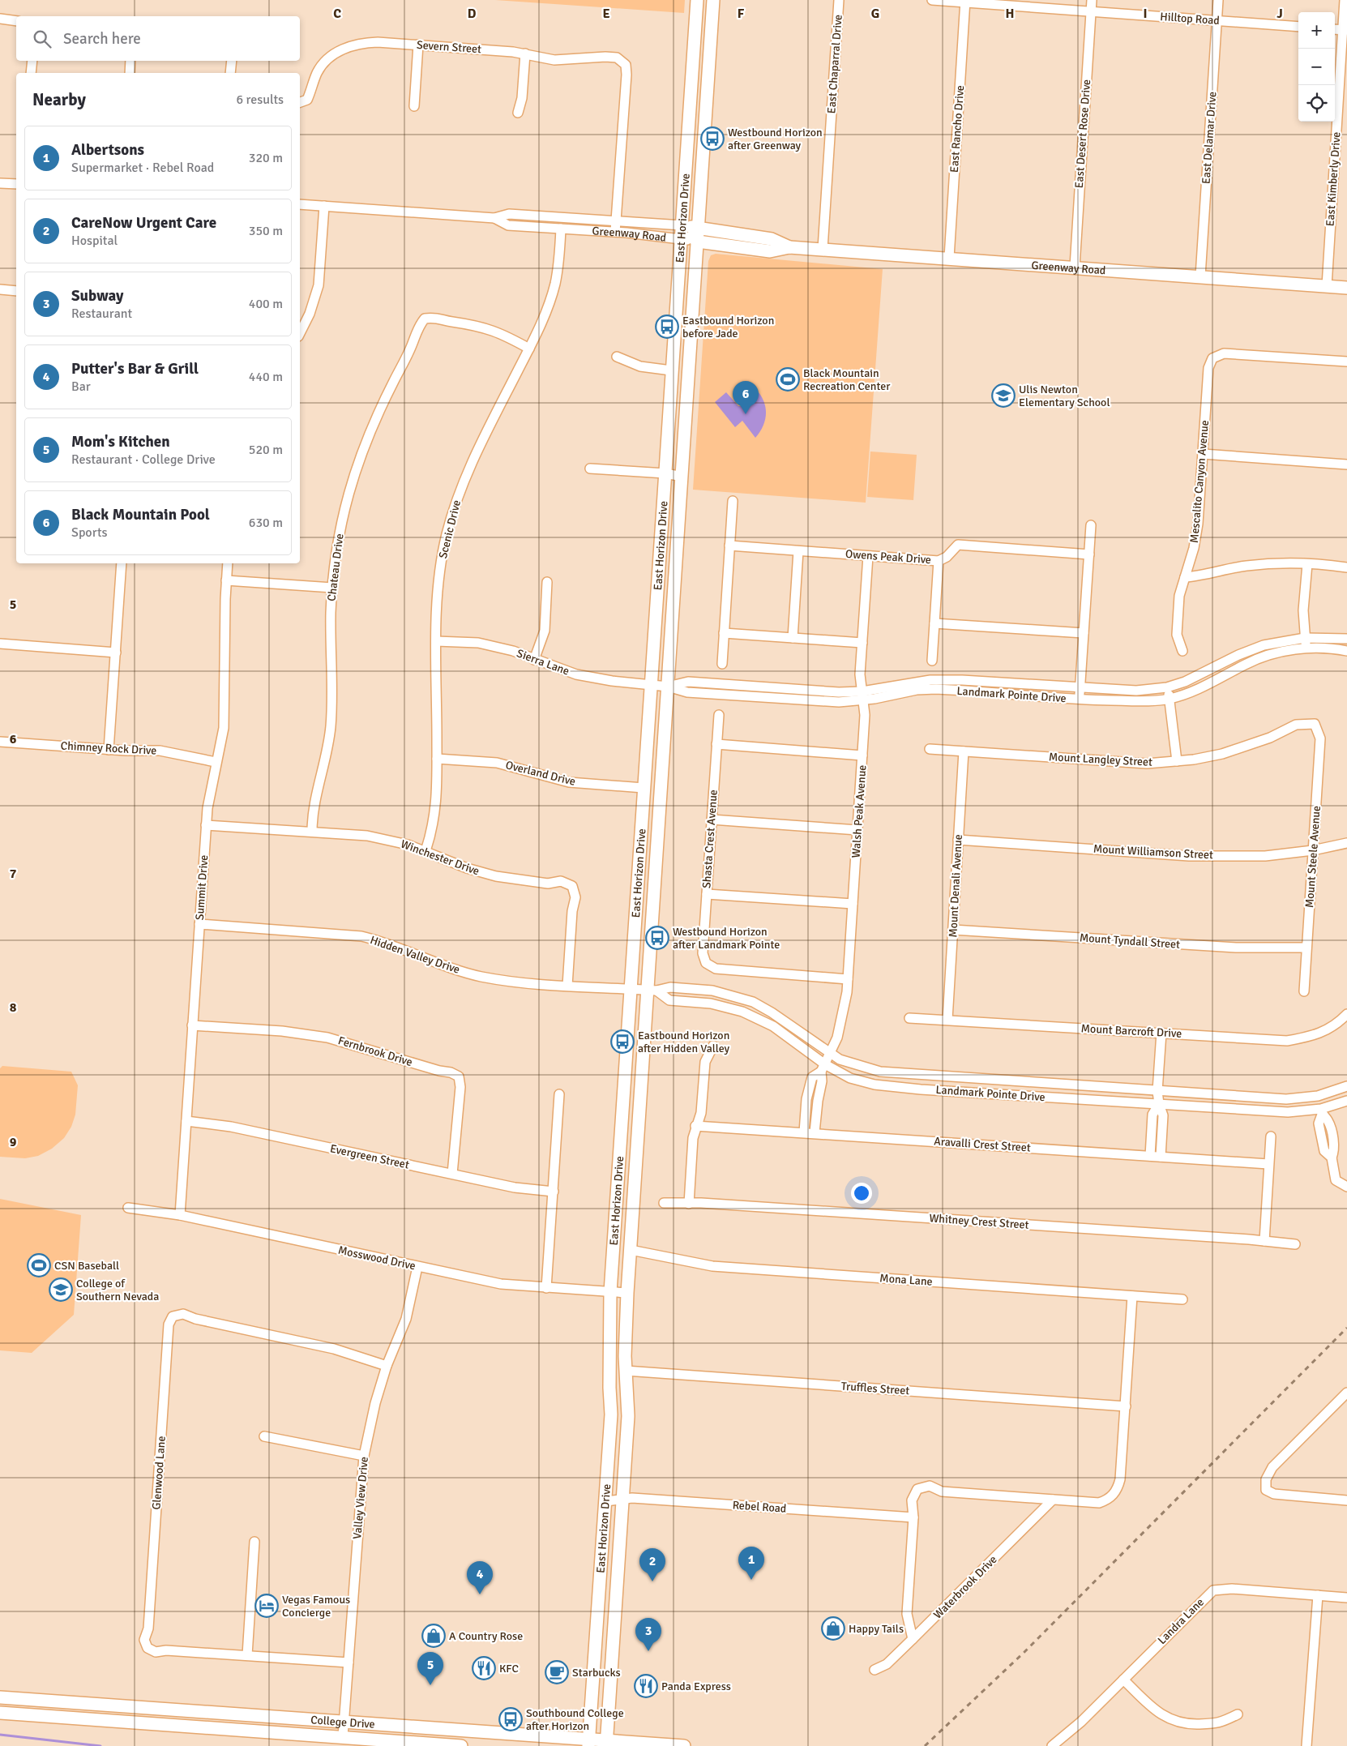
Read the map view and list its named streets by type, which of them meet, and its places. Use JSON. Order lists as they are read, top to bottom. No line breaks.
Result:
{"streets":{"main road":["East Horizon Drive","Greenway Road","College Drive"],"street":["Hilltop Road","Severn Street","East Chaparral Drive","East Rancho Drive","East Desert Rose Drive","East Delamar Drive","East Kimberly Drive","Mescalito Canyon Avenue","Scenic Drive","Owens Peak Drive","Chateau Drive","Sierra Lane","Landmark Pointe Drive","Chimney Rock Drive","Mount Langley Street","Overland Drive","Walsh Peak Avenue","Shasta Crest Avenue","Mount Williamson Street","Mount Steele Avenue","Winchester Drive","Mount Denali Avenue","Summit Drive","Mount Tyndall Street","Hidden Valley Drive","Mount Barcroft Drive","Fernbrook Drive","Aravalli Crest Street","Evergreen Street","Whitney Crest Street","Mosswood Drive","Mona Lane","Truffles Street","Glenwood Lane","Valley View Drive","Rebel Road","Waterbrook Drive","Landra Lane"]},"crossings":[["Hilltop Road","East Rancho Drive"],["Hilltop Road","East Desert Rose Drive"],["Hilltop Road","East Delamar Drive"],["Severn Street","Greenway Road"],["East Chaparral Drive","Greenway Road"],["East Rancho Drive","Greenway Road"],["East Desert Rose Drive","Greenway Road"],["East Delamar Drive","Greenway Road"],["East Kimberly Drive","Greenway Road"],["East Horizon Drive","Greenway Road"],["East Horizon Drive","Sierra Lane"],["East Horizon Drive","Landmark Pointe Drive"],["East Horizon Drive","Overland Drive"],["East Horizon Drive","Hidden Valley Drive"],["East Horizon Drive","Mosswood Drive"],["East Horizon Drive","Mona Lane"],["East Horizon Drive","Truffles Street"],["East Horizon Drive","Rebel Road"],["East Horizon Drive","College Drive"],["Greenway Road","Scenic Drive"],["Scenic Drive","Chateau Drive"],["Scenic Drive","Sierra Lane"],["Scenic Drive","Overland Drive"],["Scenic Drive","Winchester Drive"],["Owens Peak Drive","Walsh Peak Avenue"],["Chateau Drive","Winchester Drive"],["Sierra Lane","Landmark Pointe Drive"],["Landmark Pointe Drive","Walsh Peak Avenue"],["Landmark Pointe Drive","Hidden Valley Drive"],["Chimney Rock Drive","Summit Drive"],["Mount Langley Street","Mount Steele Avenue"],["Mount Langley Street","Mount Denali Avenue"],["Walsh Peak Avenue","Shasta Crest Avenue"],["Mount Williamson Street","Mount Steele Avenue"],["Mount Williamson Street","Mount Denali Avenue"],["Mount Steele Avenue","Mount Tyndall Street"],["Winchester Drive","Summit Drive"],["Winchester Drive","Hidden Valley Drive"],["Mount Denali Avenue","Mount Tyndall Street"],["Mount Denali Avenue","Mount Barcroft Drive"],["Summit Drive","Hidden Valley Drive"],["Summit Drive","Fernbrook Drive"],["Summit Drive","Evergreen Street"],["Summit Drive","Mosswood Drive"],["Fernbrook Drive","Evergreen Street"],["Mosswood Drive","Valley View Drive"],["Glenwood Lane","Valley View Drive"],["Valley View Drive","College Drive"]],"places":{"bus stop":["Westbound Horizon after Greenway","Eastbound Horizon before Jade","Westbound Horizon after Landmark Pointe","Eastbound Horizon after Hidden Valley","Southbound College after Horizon"],"sports":["Black Mountain Recreation Center","CSN Baseball"],"school or university":["Ulis Newton Elementary School","College of Southern Nevada"],"hotel":["Vegas Famous Concierge"],"shop":["Happy Tails","A Country Rose"],"restaurant":["KFC","Panda Express"],"cafe":["Starbucks"]},"page":{"map_buttons":["+","−"],"search":"Search here","heading":["Nearby","6 results"],"list":[{"mark":"1","name":"Albertsons","note":"Supermarket · Rebel Road","value":"320 m"},{"mark":"2","name":"CareNow Urgent Care","note":"Hospital","value":"350 m"},{"mark":"3","name":"Subway","note":"Restaurant","value":"400 m"},{"mark":"4","name":"Putter's Bar & Grill","note":"Bar","value":"440 m"},{"mark":"5","name":"Mom's Kitchen","note":"Restaurant · College Drive","value":"520 m"},{"mark":"6","name":"Black Mountain Pool","note":"Sports","value":"630 m"}],"pins":["6","1","2","4","3","5"]},"grid":{"columns":["C","D","E","F","G","H","I","J"],"rows":["5","6","7","8","9"]}}
